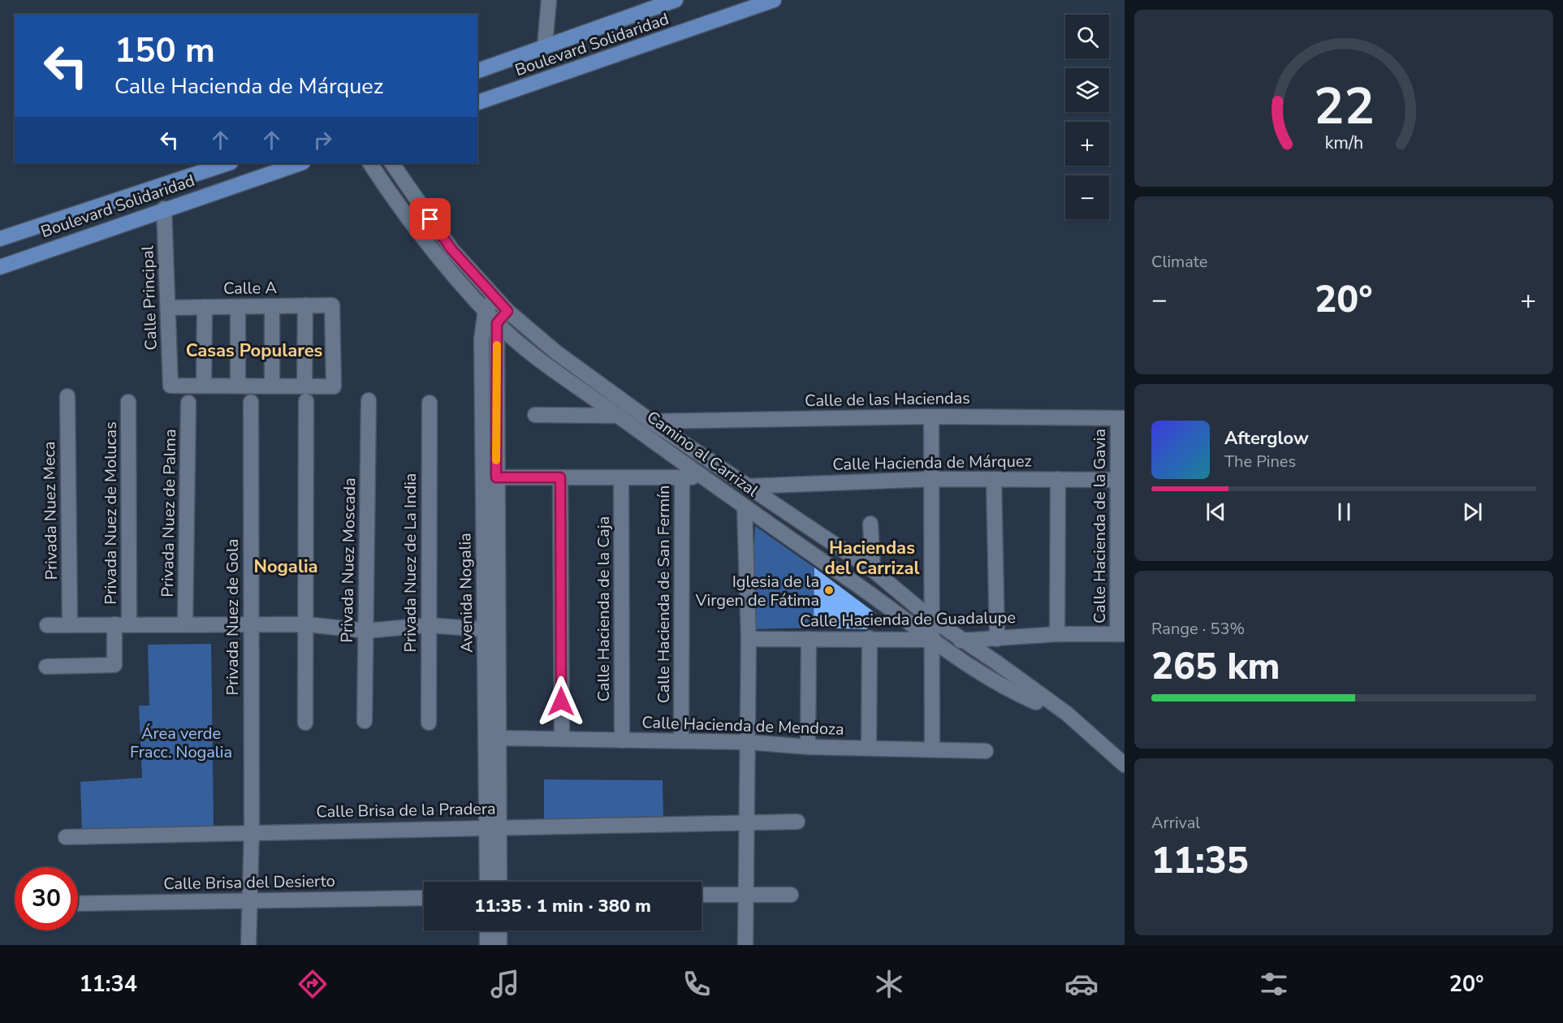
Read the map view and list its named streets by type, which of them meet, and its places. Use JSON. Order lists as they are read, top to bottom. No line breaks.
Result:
{"streets":{"highway":["Boulevard Solidaridad"],"street":["Calle A","Calle Principal","Calle de las Haciendas","Camino al Carrizal","Calle Hacienda de Márquez","Privada Nuez Meca","Privada Nuez de Molucas","Privada Nuez de Palma","Calle Hacienda de la Gavia","Privada Nuez Moscada","Privada Nuez de La India","Avenida Nogalia","Calle Hacienda de San Fermín","Calle Hacienda de la Caja","Privada Nuez de Gola","Calle Hacienda de Guadalupe","Calle Hacienda de Mendoza","Calle Brisa de la Pradera","Calle Brisa del Desierto"]},"crossings":[["Boulevard Solidaridad","Calle Principal"],["Calle A","Calle Principal"],["Calle de las Haciendas","Camino al Carrizal"],["Calle de las Haciendas","Calle Hacienda de la Gavia"],["Camino al Carrizal","Calle Hacienda de Márquez"],["Camino al Carrizal","Avenida Nogalia"],["Camino al Carrizal","Calle Hacienda de Guadalupe"],["Calle Hacienda de Márquez","Calle Hacienda de la Gavia"],["Calle Hacienda de la Gavia","Calle Hacienda de Guadalupe"],["Avenida Nogalia","Calle Hacienda de Mendoza"],["Avenida Nogalia","Calle Brisa de la Pradera"],["Calle Hacienda de San Fermín","Calle Hacienda de Mendoza"],["Calle Hacienda de la Caja","Calle Hacienda de Mendoza"],["Privada Nuez de Gola","Calle Brisa de la Pradera"],["Privada Nuez de Gola","Calle Brisa del Desierto"]],"districts":["Casas Populares","Haciendas del Carrizal","Nogalia"],"parks":["Área verde Fracc. Nogalia"],"places":["Iglesia de la Virgen de Fátima"],"page":{"map_buttons":["+","−"],"turn":["150 m","Calle Hacienda de Márquez"],"tile":["Climate",["Range · 53%","265 km"],["Arrival","11:35"]],"heat":["−","20°","+"],"song":["Afterglow","The Pines"],"limit":"30","trip":"11:35 · 1 min · 380 m","tabs":["11:34","20°"],"gauge":["22","km/h"]}}
